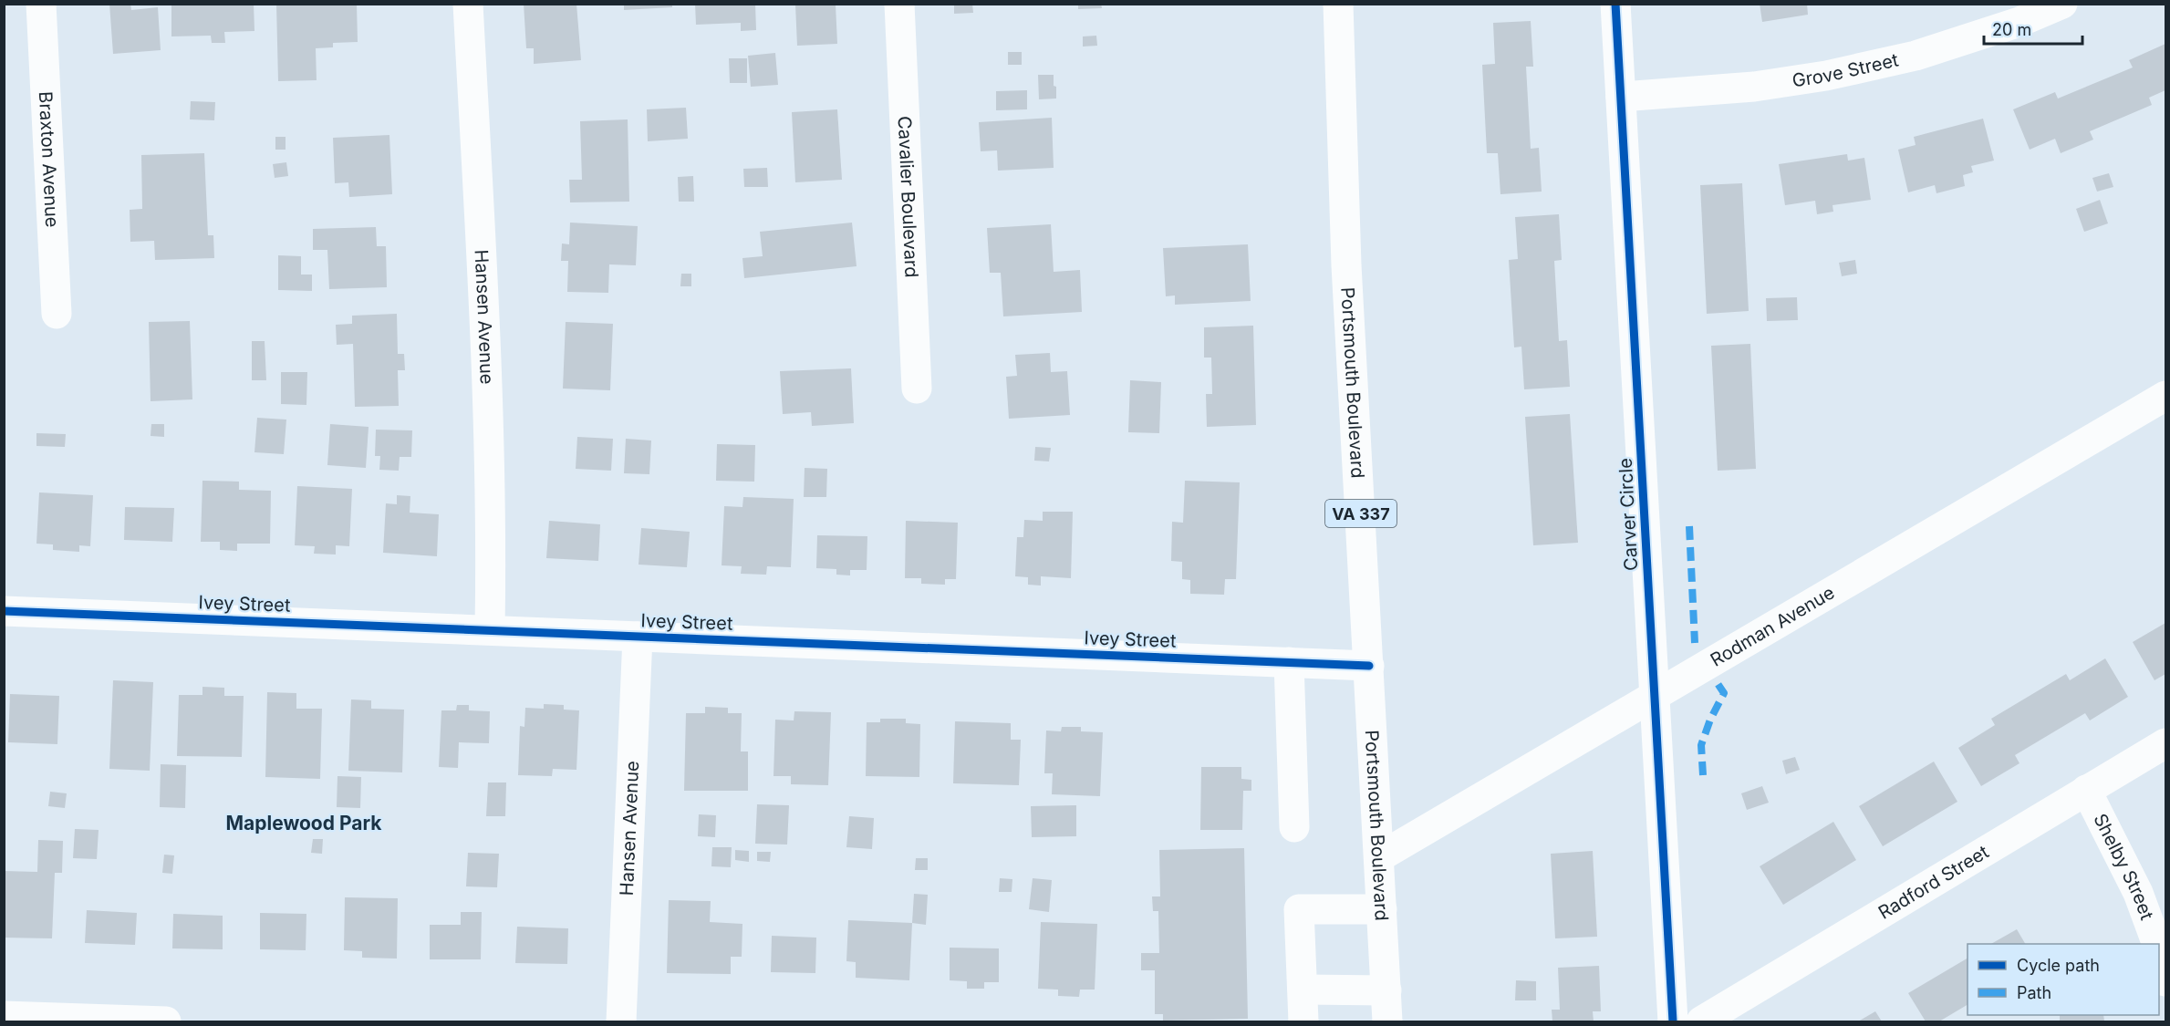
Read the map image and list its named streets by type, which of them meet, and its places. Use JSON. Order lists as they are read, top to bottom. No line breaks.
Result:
{"streets":{"street":["Grove Street","Braxton Avenue","Cavalier Boulevard","Hansen Avenue","Portsmouth Boulevard","VA 337","Carver Circle","Ivey Street","Rodman Avenue","Shelby Street","Radford Street"]},"crossings":[["Grove Street","Carver Circle"],["Hansen Avenue","Ivey Street"],["Portsmouth Boulevard","Ivey Street"],["Portsmouth Boulevard","Rodman Avenue"],["Carver Circle","Rodman Avenue"],["Shelby Street","Radford Street"]],"districts":["Maplewood Park"],"legend":["Cycle path","Path"],"scale_bar":"20 m"}
